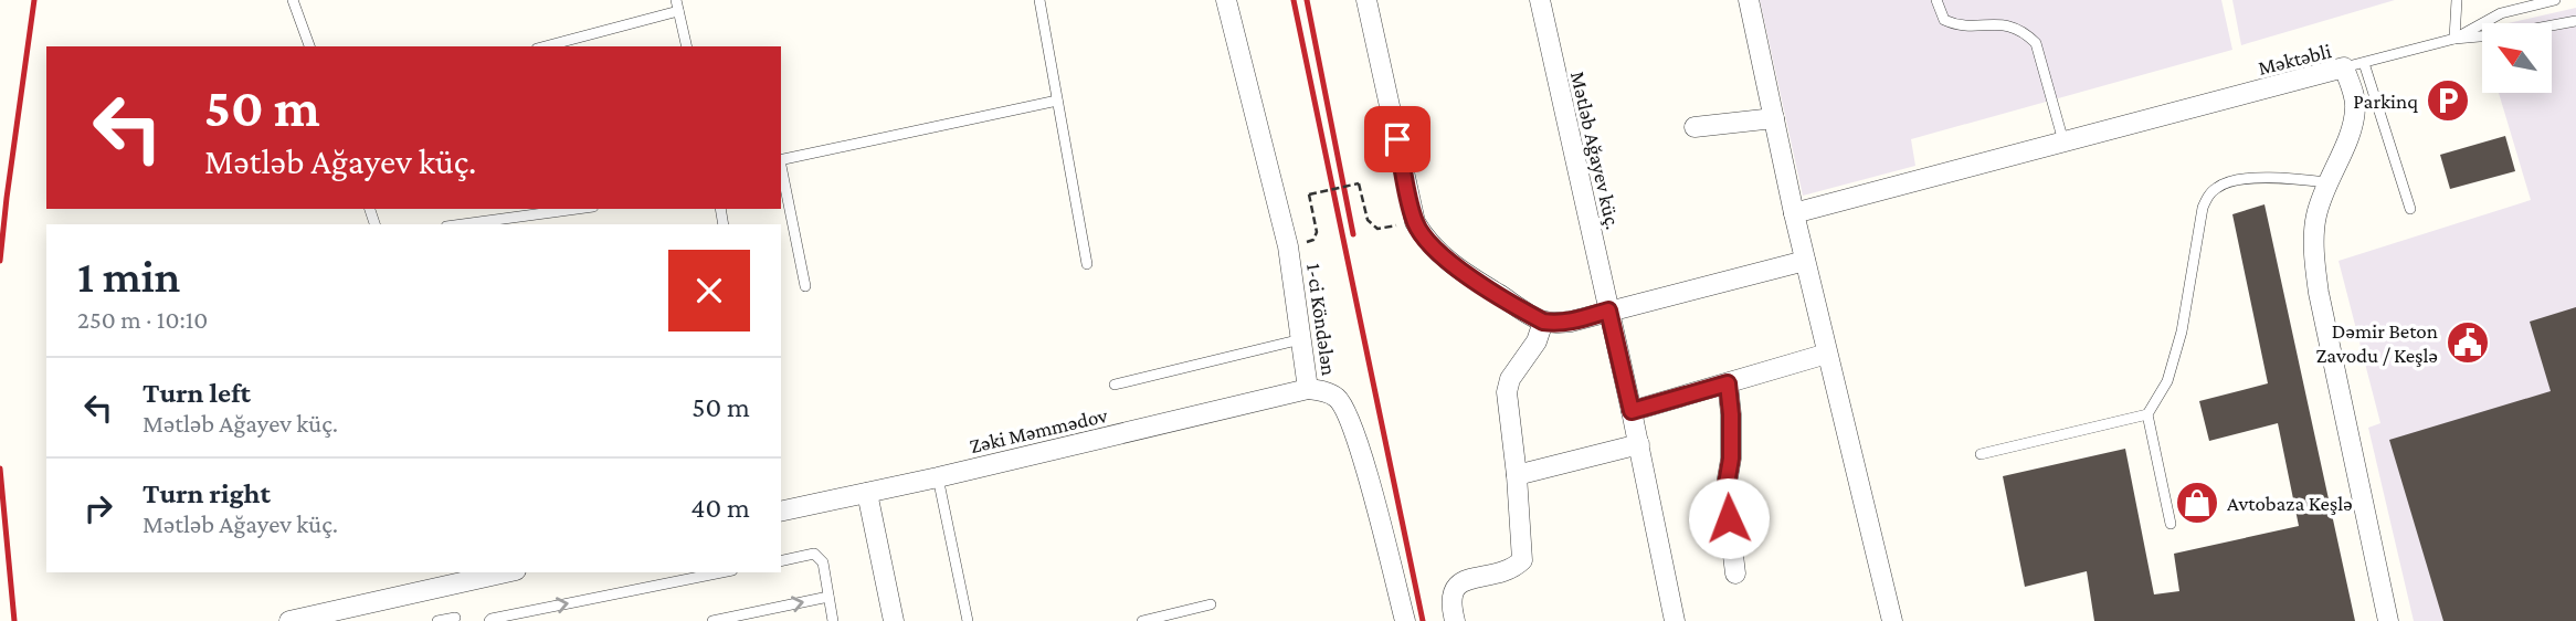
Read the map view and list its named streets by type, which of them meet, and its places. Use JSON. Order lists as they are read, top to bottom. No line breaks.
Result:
{"streets":{"street":["Məktəbli","Mətləb Ağayev küç.","1-ci Köndələn","Zəki Məmmədov"]},"crossings":[["1-ci Köndələn","Zəki Məmmədov"]],"places":{"parking":["Parkinq"],"public building":["Dəmir Beton Zavodu / Keşlə"],"shop":["Avtobaza Keşlə"]},"north":"top left","page":{"turn":["50 m","Mətləb Ağayev küç."],"heading":["1 min","250 m · 10:10"],"list":[{"name":"Turn left","note":"Mətləb Ağayev küç.","value":"50 m"},{"name":"Turn right","note":"Mətləb Ağayev küç.","value":"40 m"}]}}
